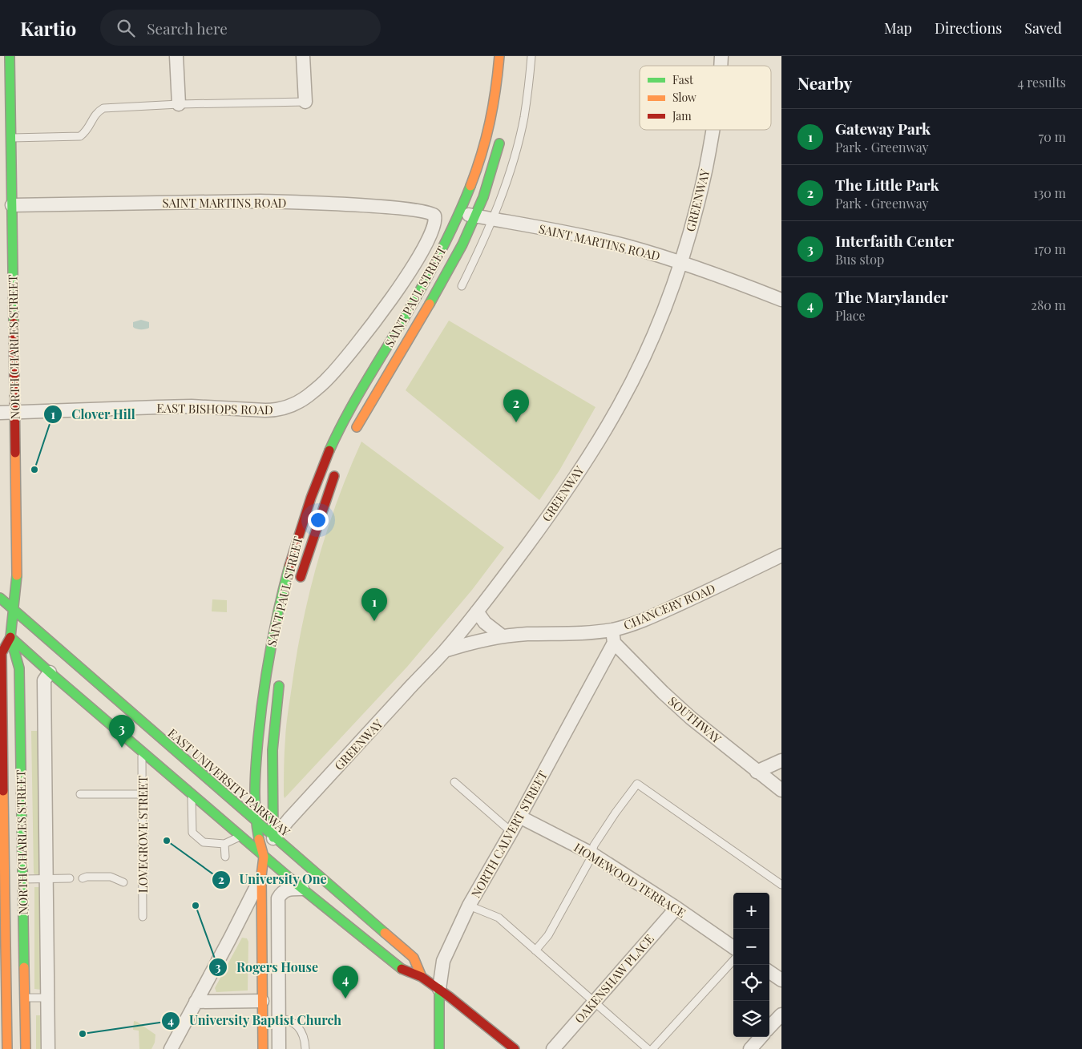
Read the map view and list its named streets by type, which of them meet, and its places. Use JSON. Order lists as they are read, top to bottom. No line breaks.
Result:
{"streets":{"main road":["SAINT PAUL STREET","NORTH CHARLES STREET","EAST UNIVERSITY PARKWAY","NORTH CALVERT STREET"],"street":["GREENWAY","SAINT MARTINS ROAD","EAST BISHOPS ROAD","CHANCERY ROAD","SOUTHWAY","HOMEWOOD TERRACE","OAKENSHAW PLACE"],"lane":["LOVEGROVE STREET"]},"crossings":[["GREENWAY","SAINT MARTINS ROAD"],["GREENWAY","SAINT PAUL STREET"],["GREENWAY","CHANCERY ROAD"],["GREENWAY","EAST UNIVERSITY PARKWAY"],["SAINT MARTINS ROAD","SAINT PAUL STREET"],["SAINT MARTINS ROAD","NORTH CHARLES STREET"],["SAINT MARTINS ROAD","EAST BISHOPS ROAD"],["SAINT PAUL STREET","EAST UNIVERSITY PARKWAY"],["NORTH CHARLES STREET","EAST BISHOPS ROAD"],["NORTH CHARLES STREET","EAST UNIVERSITY PARKWAY"],["SOUTHWAY","NORTH CALVERT STREET"],["NORTH CALVERT STREET","HOMEWOOD TERRACE"],["HOMEWOOD TERRACE","OAKENSHAW PLACE"]],"places":["Clover Hill","University One","Rogers House","University Baptist Church"],"legend":["Fast","Slow","Jam"],"page":{"header":"Kartio","search":"Search here","nav":["Map","Directions","Saved"],"heading":["Nearby","4 results"],"list":[{"mark":"1","name":"Gateway Park","note":"Park · Greenway","value":"70 m"},{"mark":"2","name":"The Little Park","note":"Park · Greenway","value":"130 m"},{"mark":"3","name":"Interfaith Center","note":"Bus stop","value":"170 m"},{"mark":"4","name":"The Marylander","note":"Place","value":"280 m"}],"pins":["2","1","3","4"],"map_buttons":["+","−"]}}
